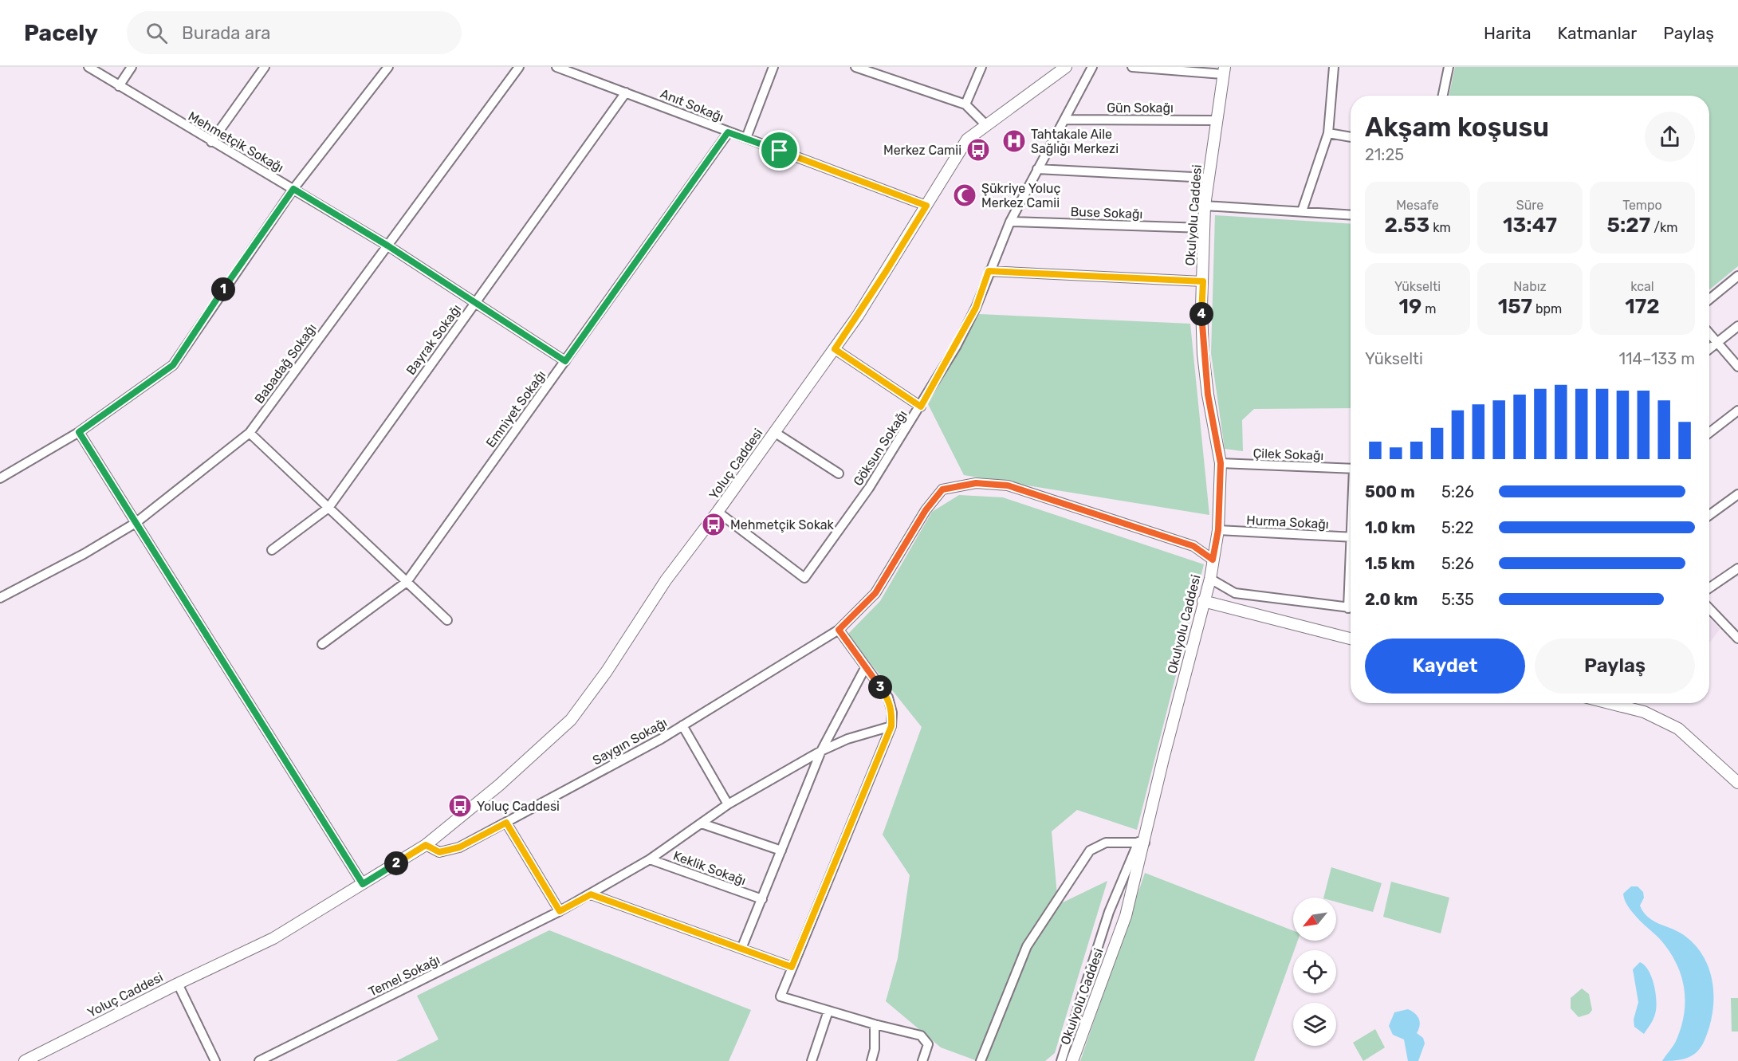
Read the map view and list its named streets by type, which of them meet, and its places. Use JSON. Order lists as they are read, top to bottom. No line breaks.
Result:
{"streets":{"street":["Anıt Sokağı","Gün Sokağı","Mehmetçik Sokağı","Buse Sokağı","Okulyolu Caddesi","Bayrak Sokağı","Babadağ Sokağı","Emniyet Sokağı","Göksun Sokağı","Çilek Sokağı","Yoluç Caddesi","Hurma Sokağı","Saygın Sokağı","Keklik Sokağı","Temel Sokağı"]},"crossings":[["Anıt Sokağı","Bayrak Sokağı"],["Anıt Sokağı","Emniyet Sokağı"],["Anıt Sokağı","Yoluç Caddesi"],["Gün Sokağı","Okulyolu Caddesi"],["Gün Sokağı","Göksun Sokağı"],["Mehmetçik Sokağı","Bayrak Sokağı"],["Mehmetçik Sokağı","Babadağ Sokağı"],["Mehmetçik Sokağı","Emniyet Sokağı"],["Buse Sokağı","Okulyolu Caddesi"],["Buse Sokağı","Göksun Sokağı"],["Okulyolu Caddesi","Çilek Sokağı"],["Okulyolu Caddesi","Hurma Sokağı"],["Okulyolu Caddesi","Saygın Sokağı"],["Göksun Sokağı","Yoluç Caddesi"],["Yoluç Caddesi","Saygın Sokağı"],["Keklik Sokağı","Temel Sokağı"]],"places":{"hospital":["Tahtakale Aile Sağlığı Merkezi"],"bus stop":["Merkez Camii","Mehmetçik Sokak","Yoluç Caddesi"],"mosque":["Şükriye Yoluç Merkez Camii"]},"north":"bottom left","page":{"header":"Pacely","search":"Burada ara","nav":["Harita","Katmanlar","Paylaş"],"heading":["Akşam koşusu","21:25"],"stats":[["Mesafe","2.53 km"],["Süre","13:47"],["Tempo","5:27 /km"],["Yükselti","19 m"],["Nabız","157 bpm"],["kcal","172"]],"pins":["1","4","3","2"],"chart":["Yükselti","114–133 m"],"list":[{"name":"500 m","note":"5:26"},{"name":"1.0 km","note":"5:22"},{"name":"1.5 km","note":"5:26"},{"name":"2.0 km","note":"5:35"}],"buttons":["Kaydet","Paylaş"]}}
